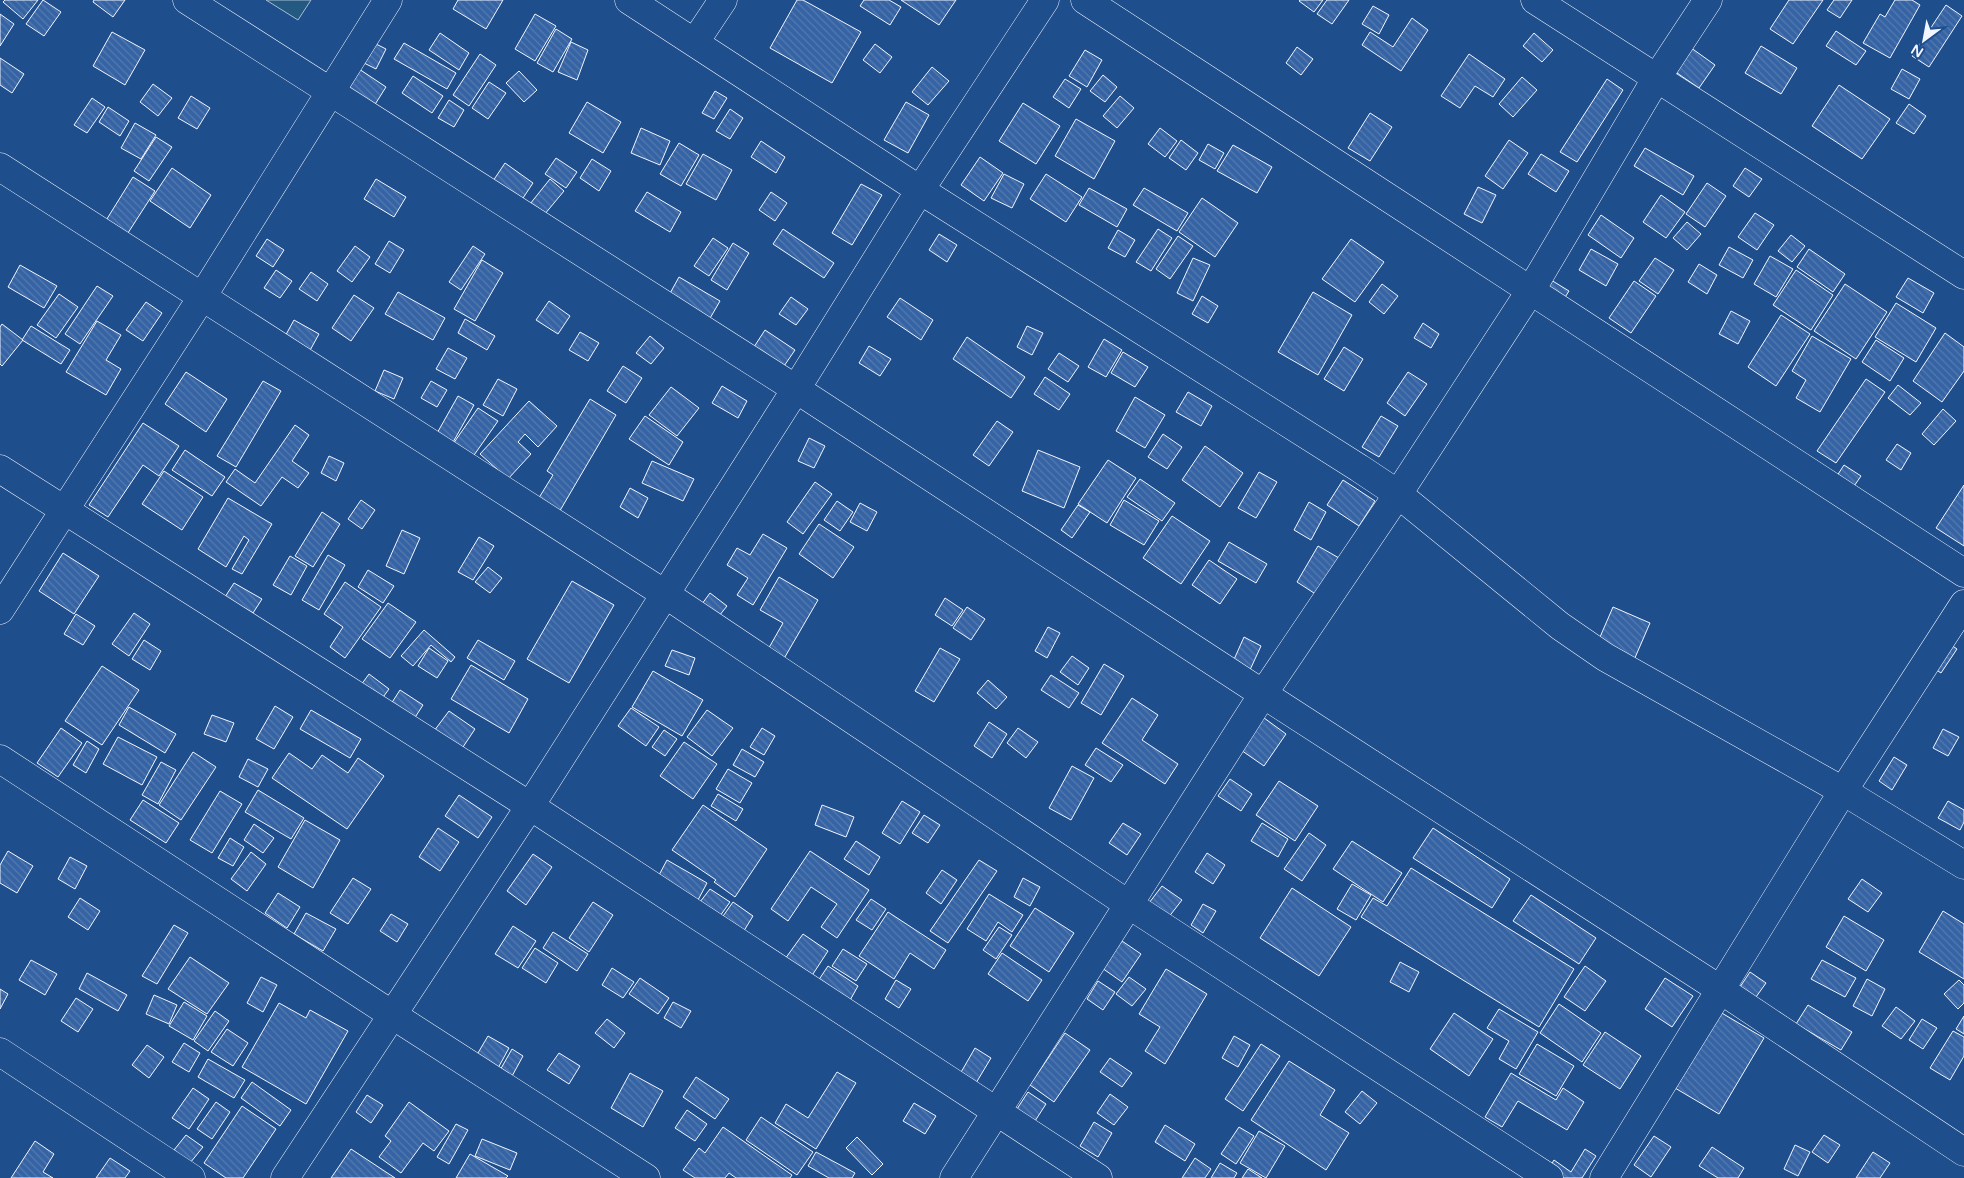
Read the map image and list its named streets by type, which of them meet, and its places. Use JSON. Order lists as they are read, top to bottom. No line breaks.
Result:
{"north":"bottom left"}
